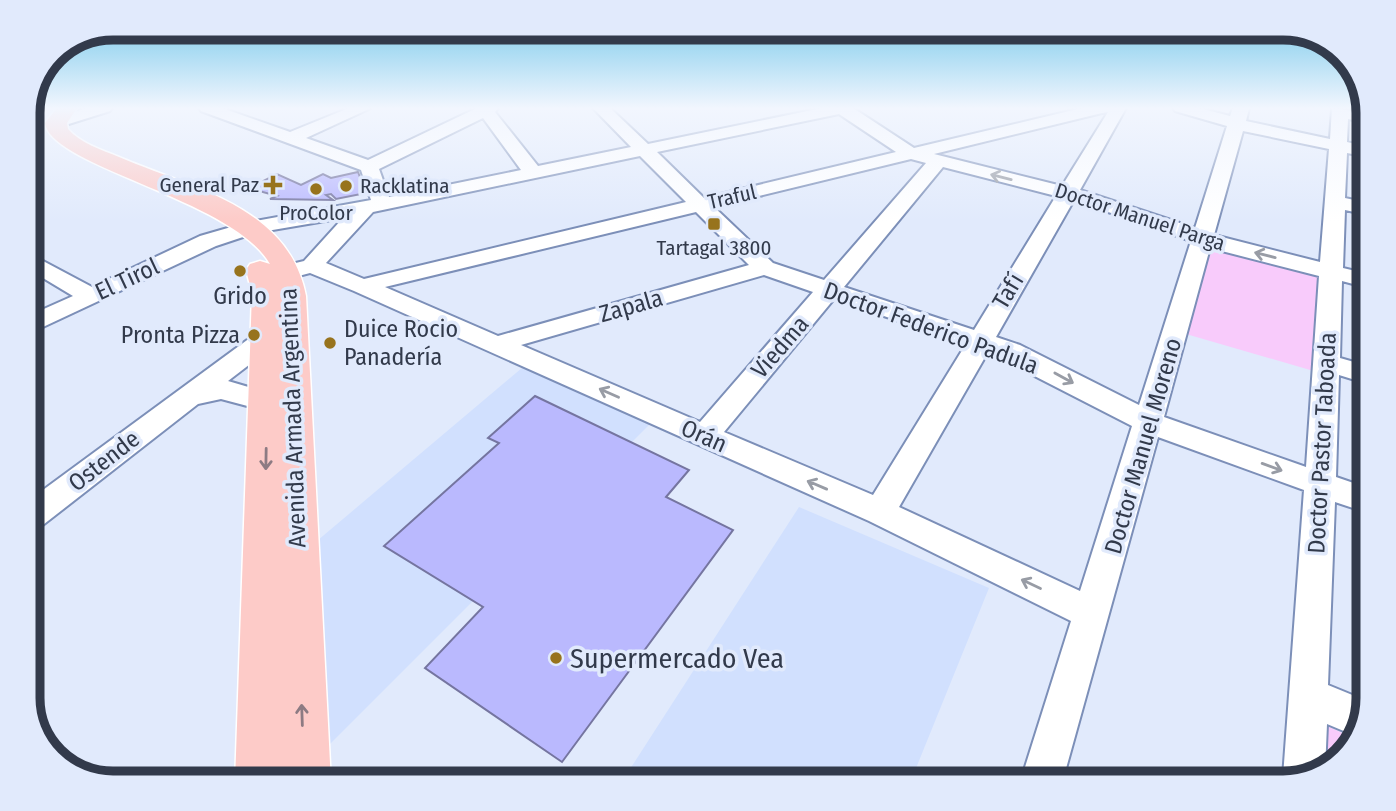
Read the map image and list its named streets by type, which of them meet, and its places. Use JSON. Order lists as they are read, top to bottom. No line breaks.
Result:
{"streets":{"main road":["Avenida Armada Argentina"],"street":["Traful","Doctor Manuel Parga","El Tirol","Tafí","Zapala","Doctor Federico Padula","Viedma","Orán","Doctor Pastor Taboada","Doctor Manuel Moreno","Ostende"]},"crossings":[["Traful","Doctor Manuel Parga"],["Traful","Orán"],["Doctor Manuel Parga","Tafí"],["Doctor Manuel Parga","Viedma"],["Doctor Manuel Parga","Doctor Pastor Taboada"],["Doctor Manuel Parga","Doctor Manuel Moreno"],["El Tirol","Avenida Armada Argentina"],["Tafí","Doctor Federico Padula"],["Tafí","Orán"],["Zapala","Doctor Federico Padula"],["Zapala","Orán"],["Doctor Federico Padula","Viedma"],["Doctor Federico Padula","Doctor Pastor Taboada"],["Doctor Federico Padula","Doctor Manuel Moreno"],["Viedma","Orán"],["Avenida Armada Argentina","Orán"],["Avenida Armada Argentina","Ostende"],["Orán","Doctor Manuel Moreno"]],"one_way":["Doctor Manuel Parga","Doctor Federico Padula","Orán"],"places":{"health":["General Paz"],"other":["Racklatina","ProColor","Grido","Pronta Pizza","Duice Rocio Panadería","Supermercado Vea"],"transit":["Tartagal 3800"]}}
